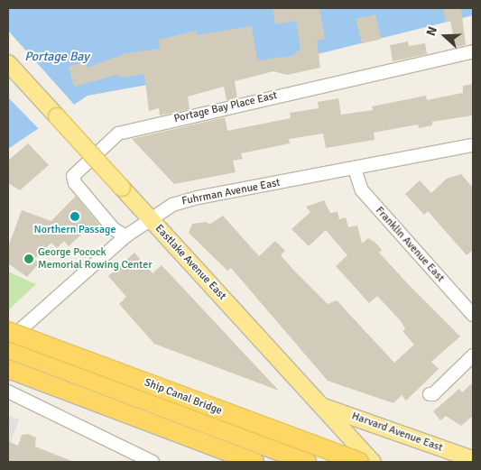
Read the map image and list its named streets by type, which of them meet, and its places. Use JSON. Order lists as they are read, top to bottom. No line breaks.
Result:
{"streets":{"highway":["Ship Canal Bridge"],"main road":["Eastlake Avenue East","Harvard Avenue East"],"street":["Portage Bay Place East","Fuhrman Avenue East","Franklin Avenue East"]},"crossings":[["Portage Bay Place East","Fuhrman Avenue East"],["Fuhrman Avenue East","Franklin Avenue East"],["Fuhrman Avenue East","Eastlake Avenue East"],["Eastlake Avenue East","Harvard Avenue East"]],"water":["Portage Bay"],"places":["Northern Passage","George Pocock Memorial Rowing Center"],"north":"left"}
